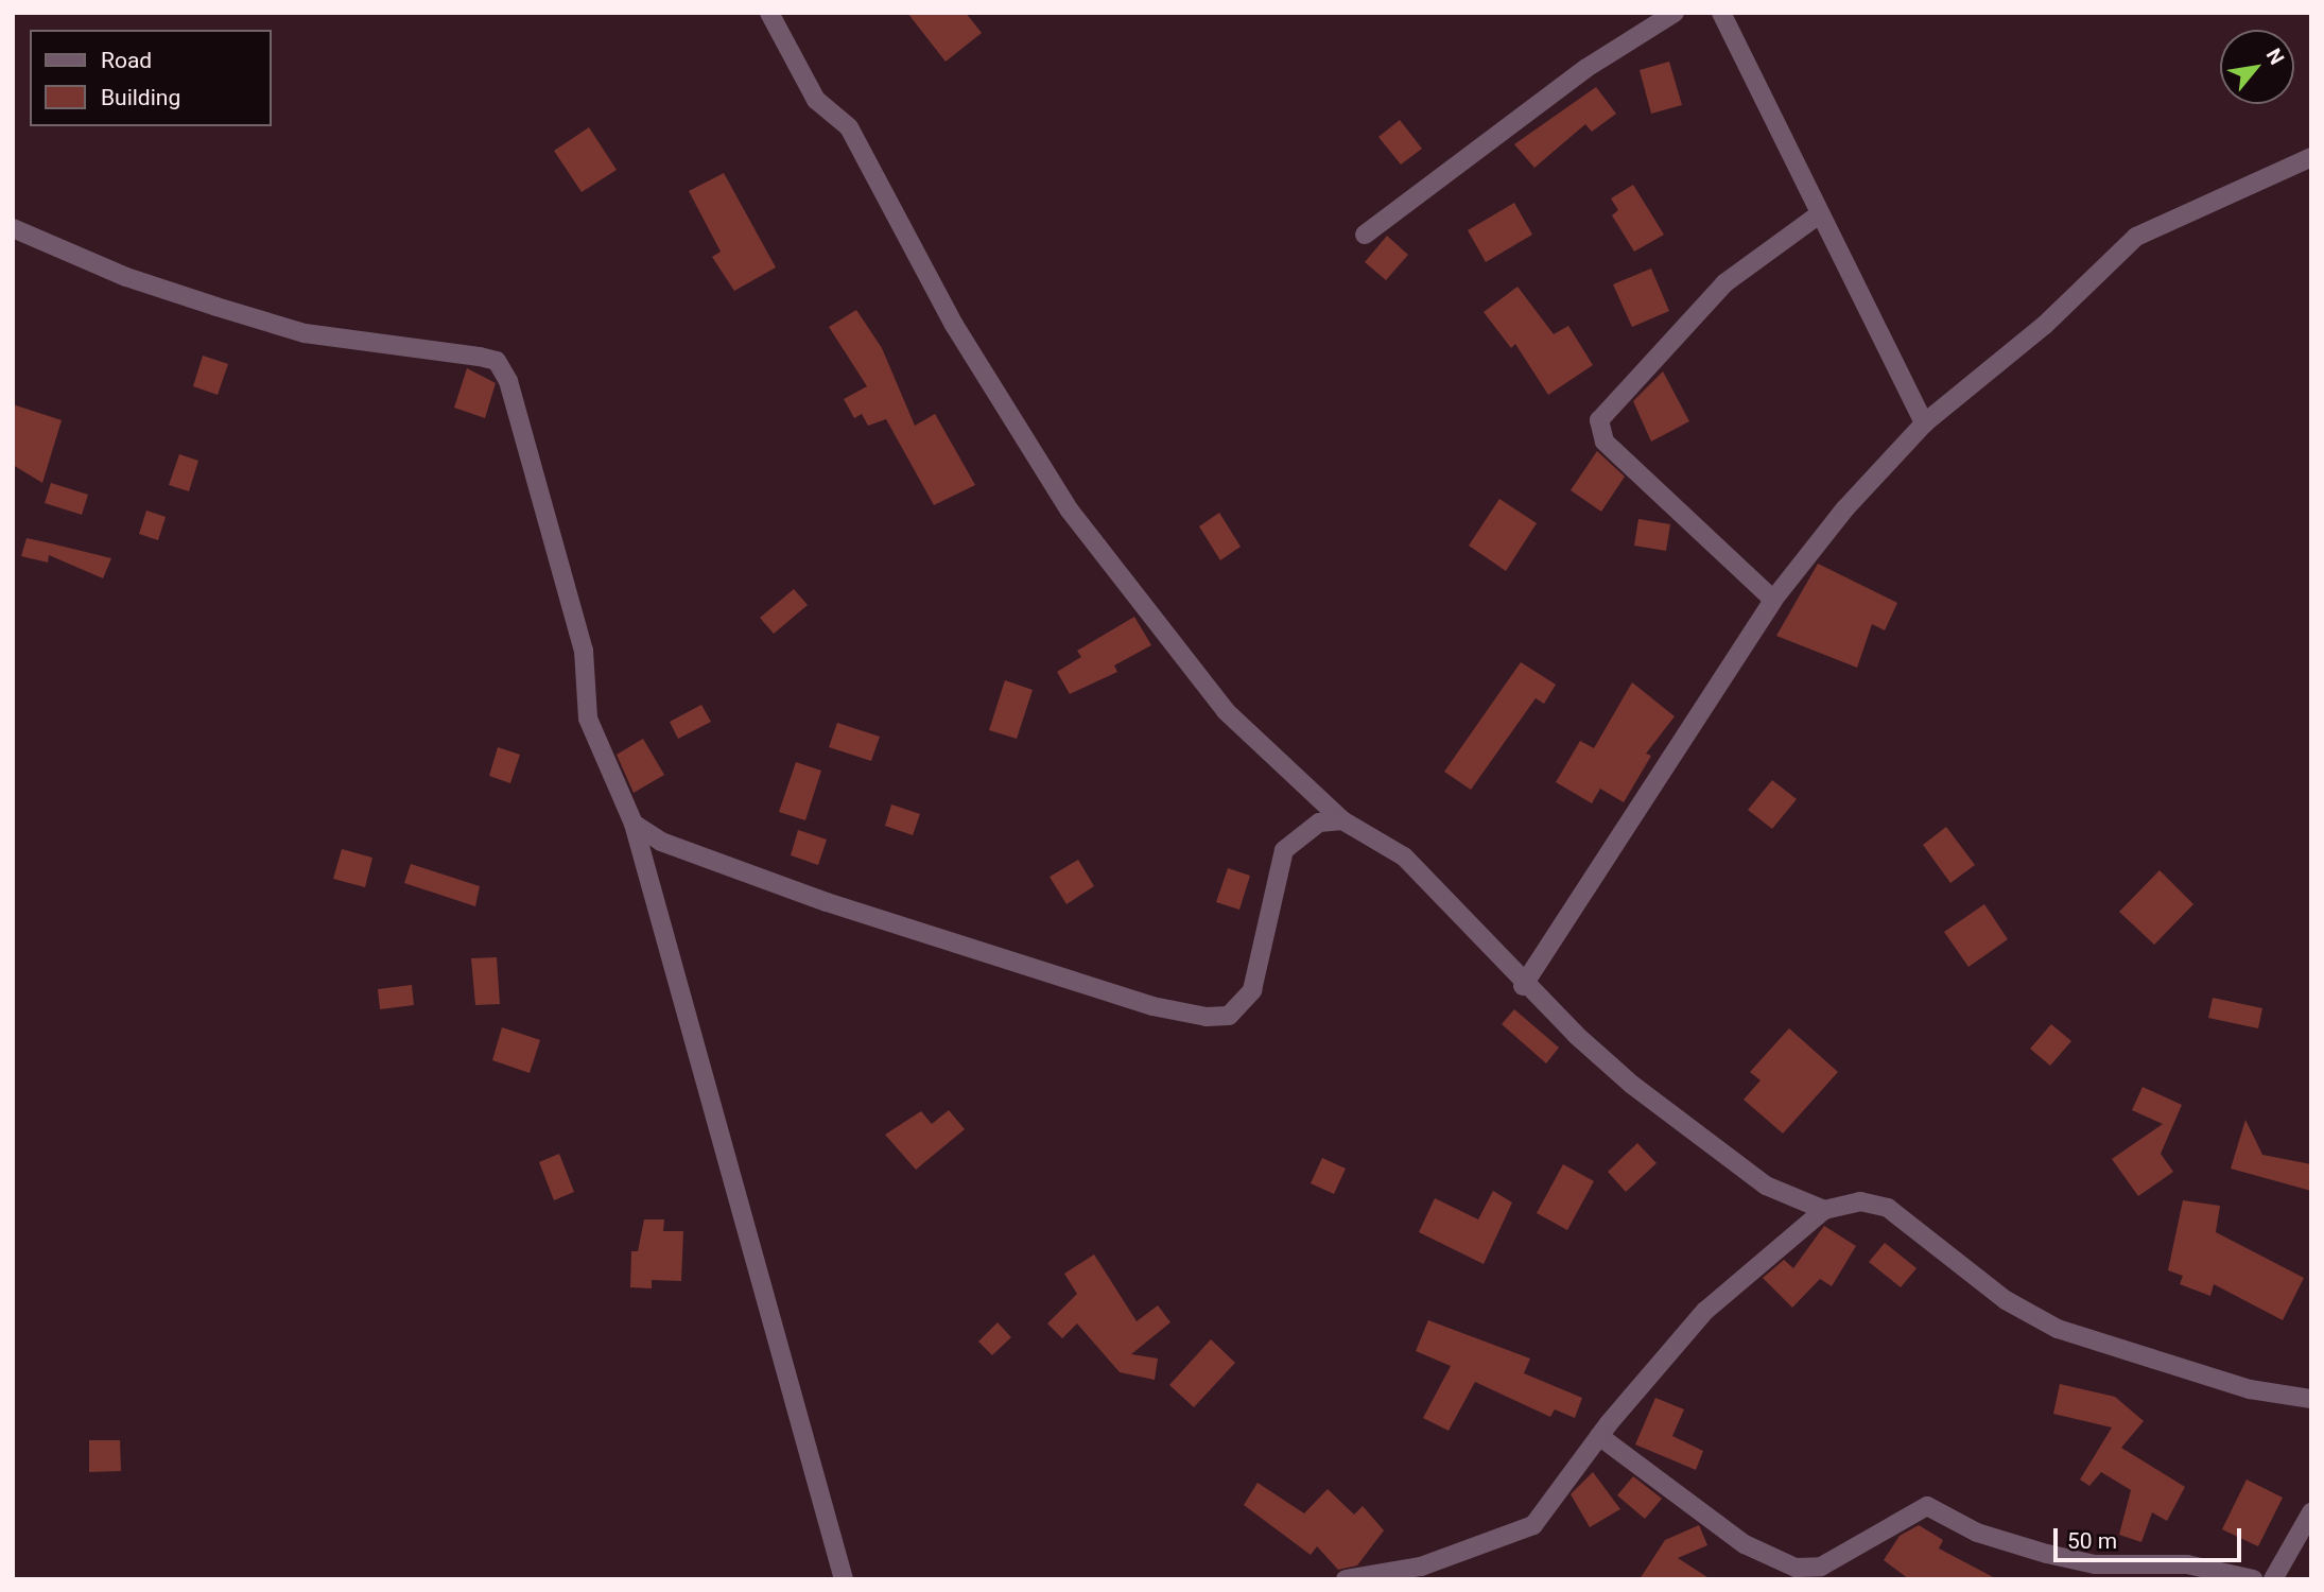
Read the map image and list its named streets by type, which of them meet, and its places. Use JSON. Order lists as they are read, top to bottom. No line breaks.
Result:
{"legend":["Road","Building"],"scale_bar":"50 m","north":"top right"}
